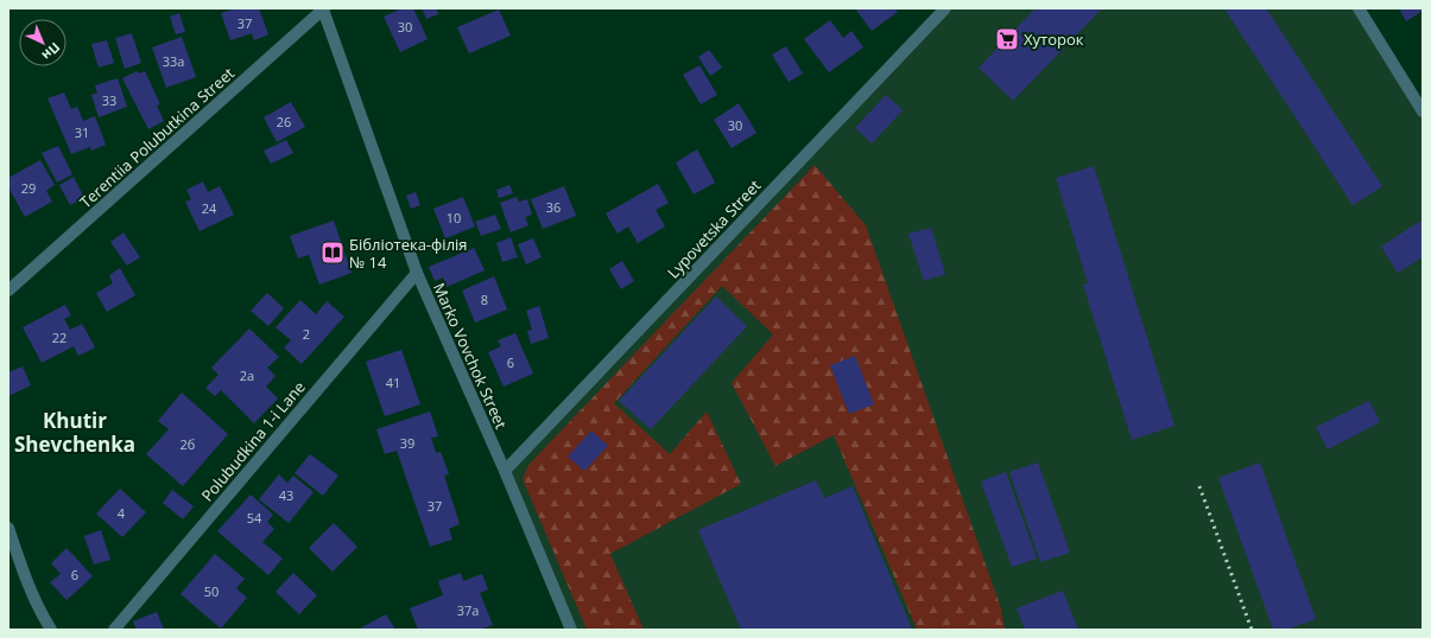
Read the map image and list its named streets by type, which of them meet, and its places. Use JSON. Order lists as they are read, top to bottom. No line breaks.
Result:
{"streets":{"street":["Terentiia Polubutkina Street","Lypovetska Street","Marko Vovchok Street","Polubudkina 1-i Lane"]},"crossings":[["Terentiia Polubutkina Street","Marko Vovchok Street"],["Lypovetska Street","Marko Vovchok Street"],["Marko Vovchok Street","Polubudkina 1-i Lane"]],"districts":["Khutir Shevchenka"],"places":{"supermarket":["Хуторок"],"library":["Бібліотека-філія № 14"]},"house_numbers":["37","30","33а","33","26","30","31","29","36","24","10","8","2","22","6","2а","41","39","2б","43","37","4","54","6","50","37а"],"north":"bottom right"}
